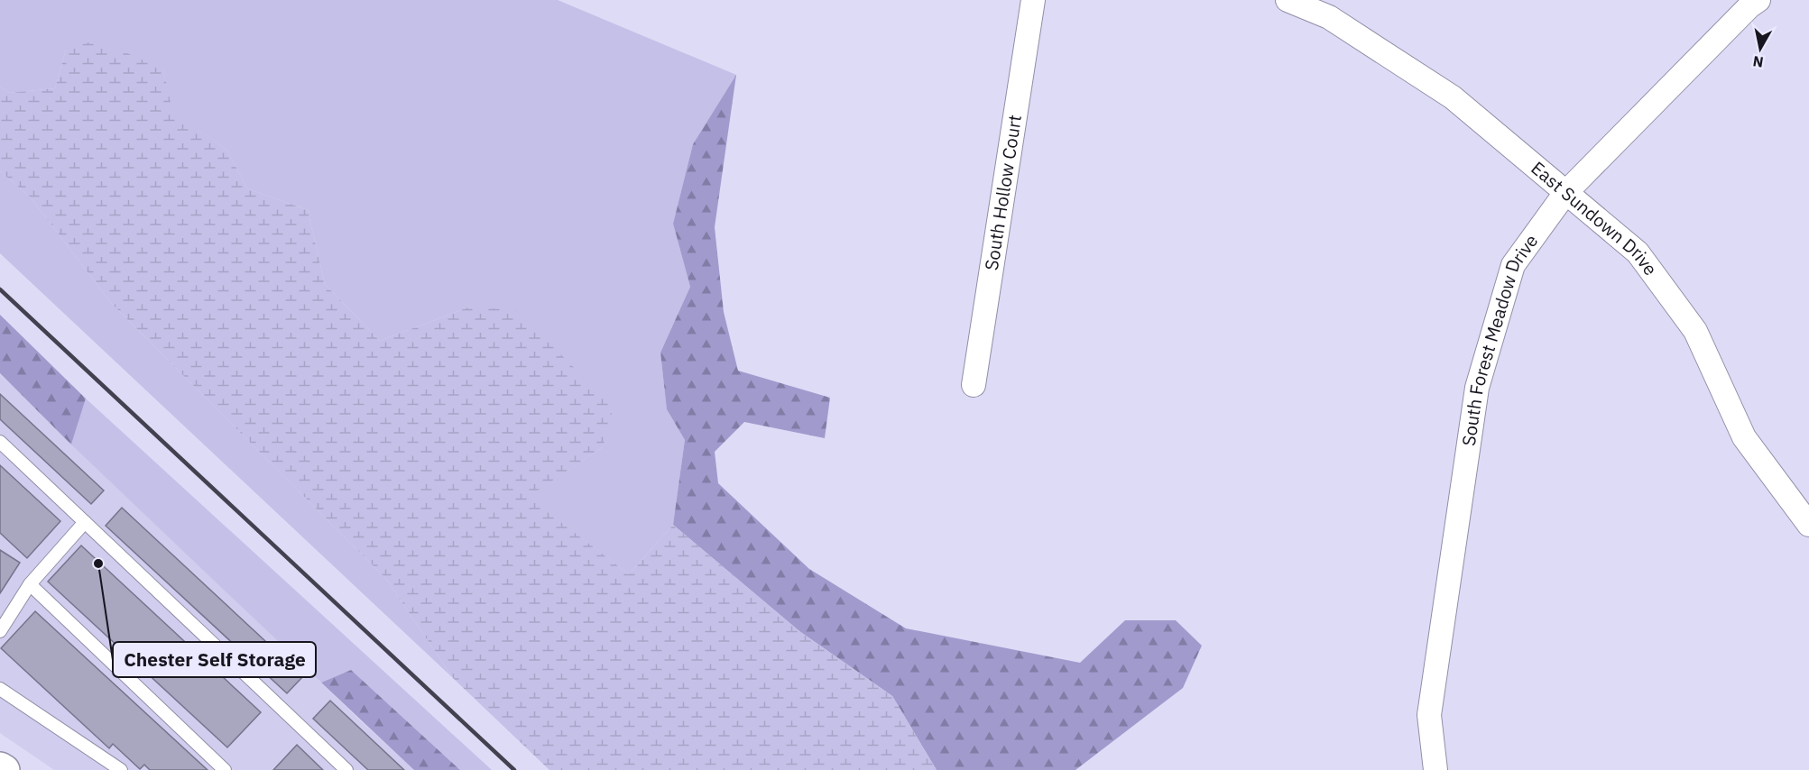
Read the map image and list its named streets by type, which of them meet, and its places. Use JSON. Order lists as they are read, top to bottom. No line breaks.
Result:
{"streets":{"street":["South Hollow Court","East Sundown Drive","South Forest Meadow Drive"]},"crossings":[["East Sundown Drive","South Forest Meadow Drive"]],"places":["Chester Self Storage"],"north":"bottom"}
